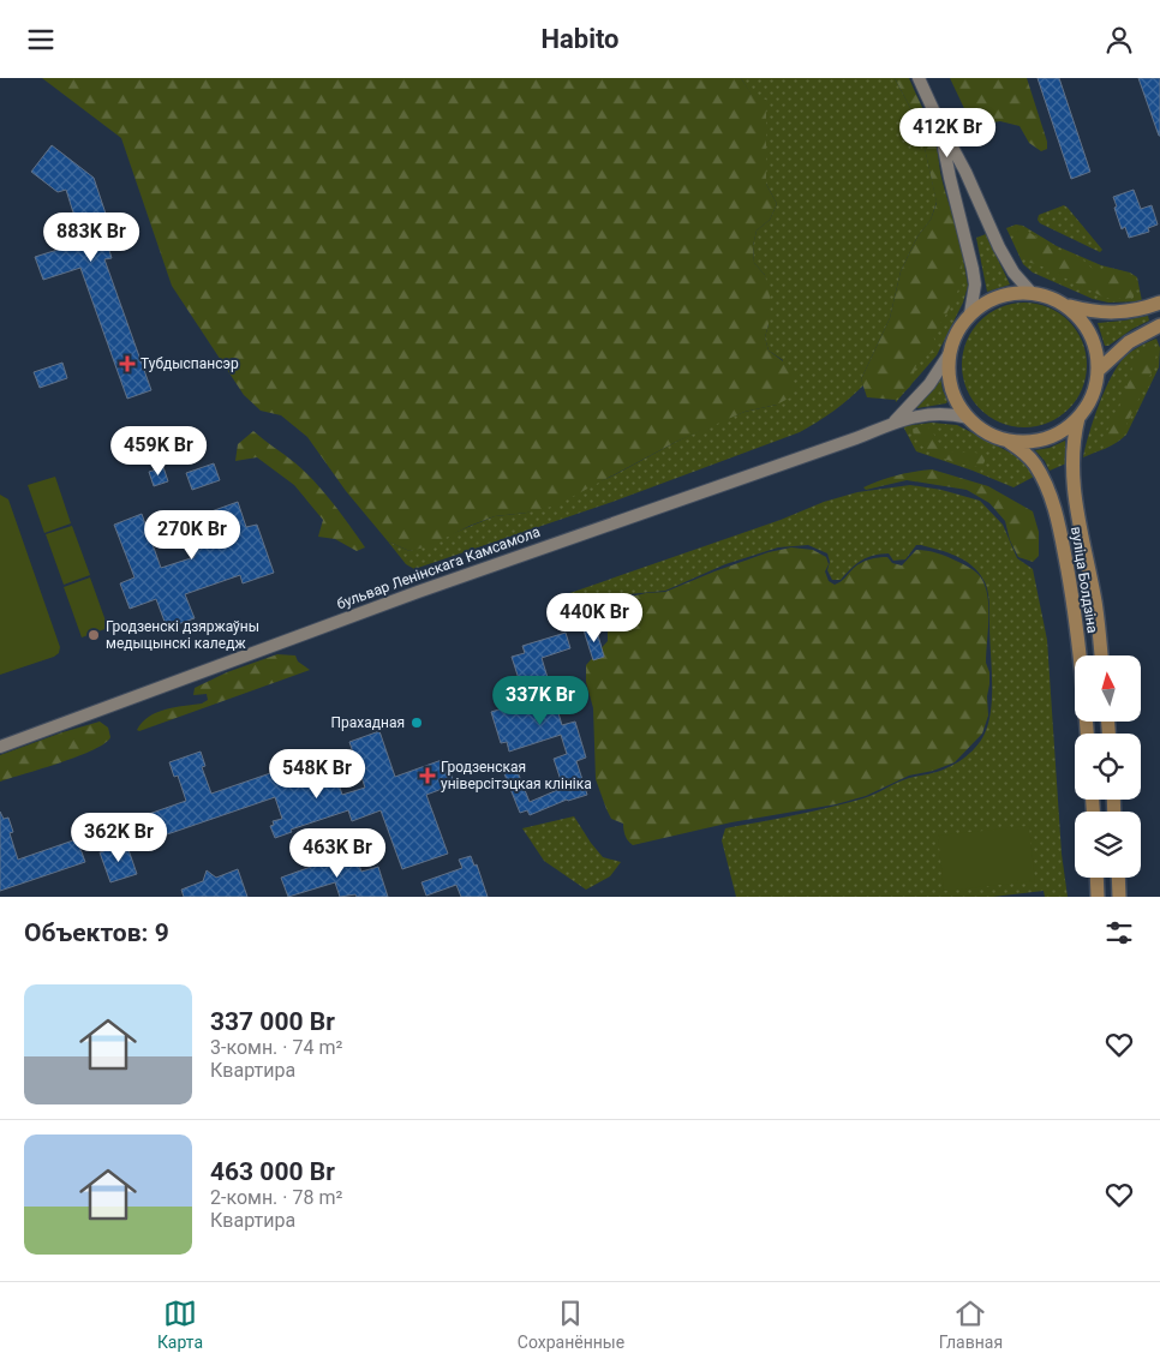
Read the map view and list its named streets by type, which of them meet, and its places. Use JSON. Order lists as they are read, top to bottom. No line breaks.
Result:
{"streets":{"main road":["вуліца Болдзіна"],"street":["бульвар Ленінскага Камсамола"]},"crossings":[["бульвар Ленінскага Камсамола","вуліца Болдзіна"]],"places":{"health":["Тубдыспансэр","Гродзенская універсітэцкая клініка"],"other":["Гродзенскі дзяржаўны медыцынскі каледж","Прахадная"]},"north":"top","page":{"header":"Habito","price":["412K Br","883K Br","459K Br","270K Br","440K Br","337K Br","548K Br","362K Br","463K Br"],"heading":"Объектов: 9","list":[{"name":"337 000 Br","note":"3-комн. · 74 m² · Квартира"},{"name":"463 000 Br","note":"2-комн. · 78 m² · Квартира"}],"tabs":["Карта","Сохранённые","Главная"]}}
